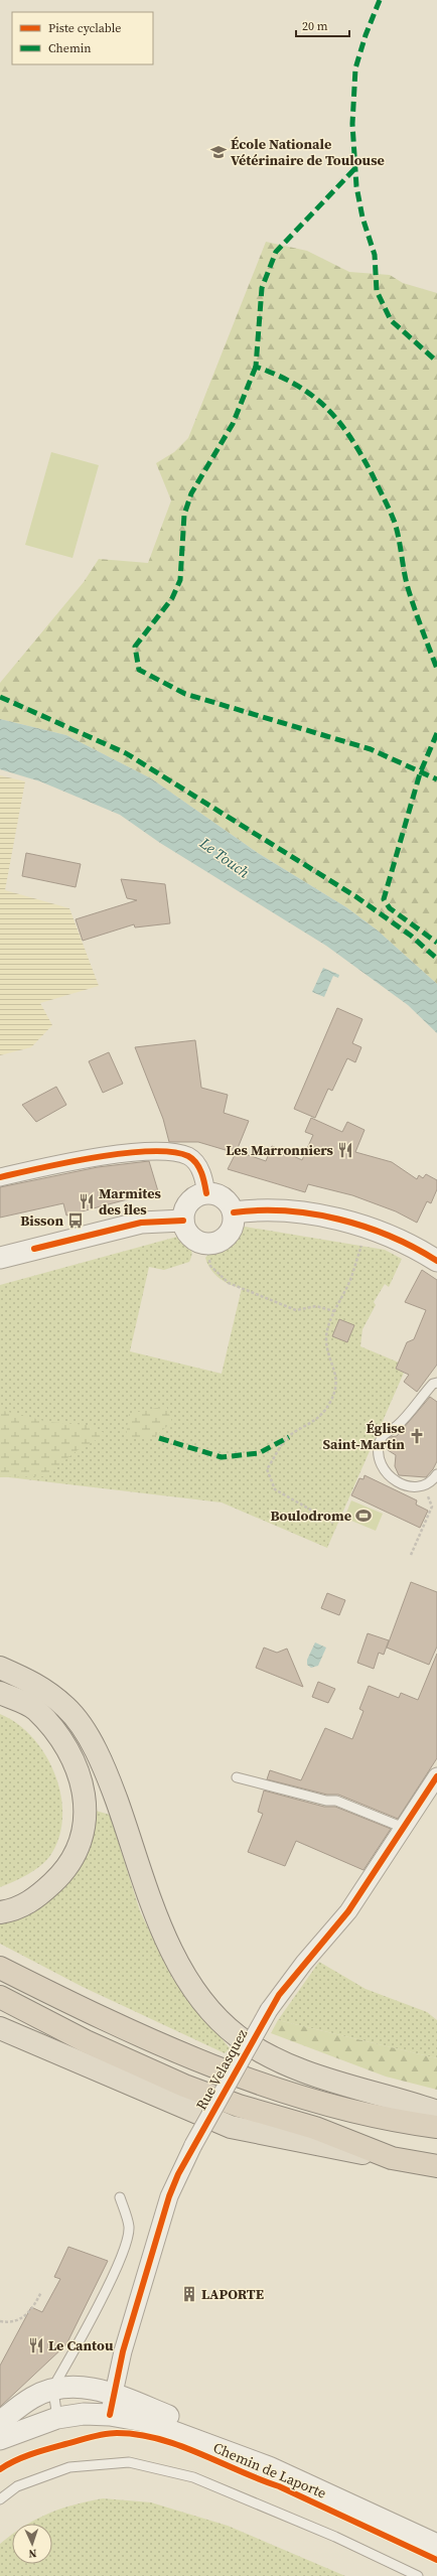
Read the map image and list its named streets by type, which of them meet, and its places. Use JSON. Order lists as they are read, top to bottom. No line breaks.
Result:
{"streets":{"street":["Rue Velasquez","Chemin de Laporte"]},"crossings":[["Rue Velasquez","Chemin de Laporte"]],"water":["Le Touch"],"places":{"school or university":["École Nationale Vétérinaire de Toulouse"],"restaurant":["Les Marronniers","Marmites des îles","Le Cantou"],"bus stop":["Bisson"],"church":["Église Saint-Martin"],"sports":["Boulodrome"],"building":["LAPORTE"]},"legend":["Piste cyclable","Chemin"],"scale_bar":"20 m","north":"bottom"}
